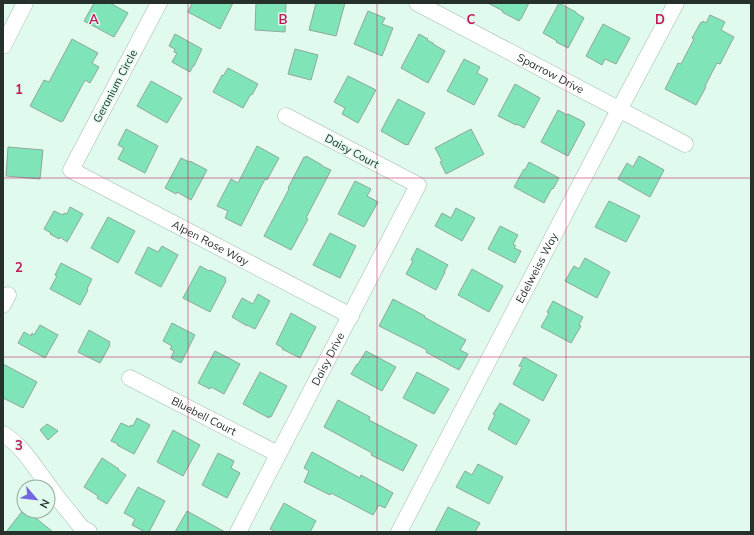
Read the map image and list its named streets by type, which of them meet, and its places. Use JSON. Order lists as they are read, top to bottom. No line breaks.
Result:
{"streets":{"street":["Sparrow Drive","Geranium Circle","Daisy Court","Alpen Rose Way","Edelweiss Way","Daisy Drive","Bluebell Court"]},"crossings":[["Sparrow Drive","Edelweiss Way"],["Geranium Circle","Alpen Rose Way"],["Daisy Court","Daisy Drive"],["Alpen Rose Way","Daisy Drive"],["Daisy Drive","Bluebell Court"]],"north":"bottom right","grid":{"columns":["A","B","C","D"],"rows":["1","2","3"]}}
